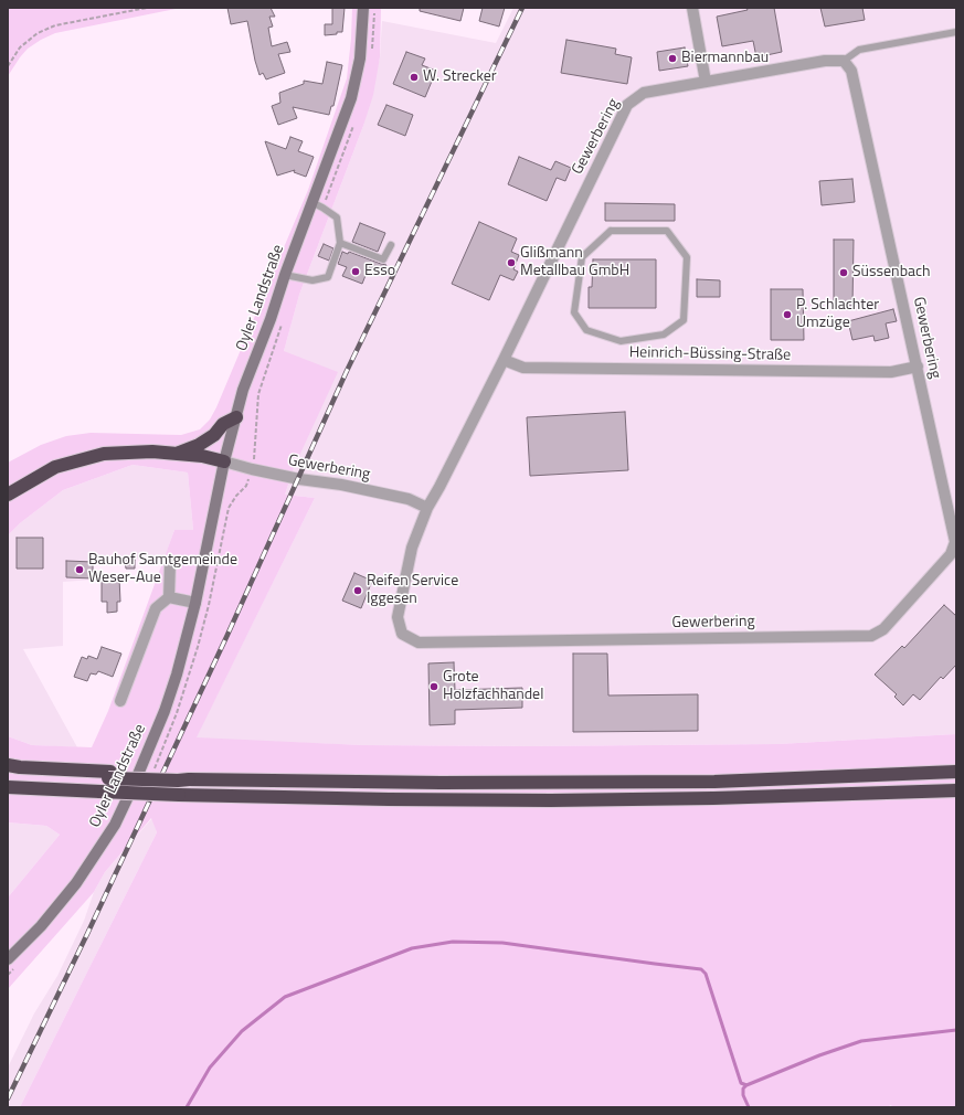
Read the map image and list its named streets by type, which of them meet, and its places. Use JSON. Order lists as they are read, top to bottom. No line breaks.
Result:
{"streets":{"main road":["Oyler Landstraße"],"street":["Gewerbering","Heinrich-Büssing-Straße"]},"crossings":[["Gewerbering","Oyler Landstraße"],["Gewerbering","Heinrich-Büssing-Straße"]],"places":["Biermannbau","W. Strecker","Glißmann Metallbau GmbH","Esso","Süssenbach","P. Schlachter Umzüge","Bauhof Samtgemeinde Weser-Aue","Reifen Service Iggesen","Grote Holzfachhandel"]}
